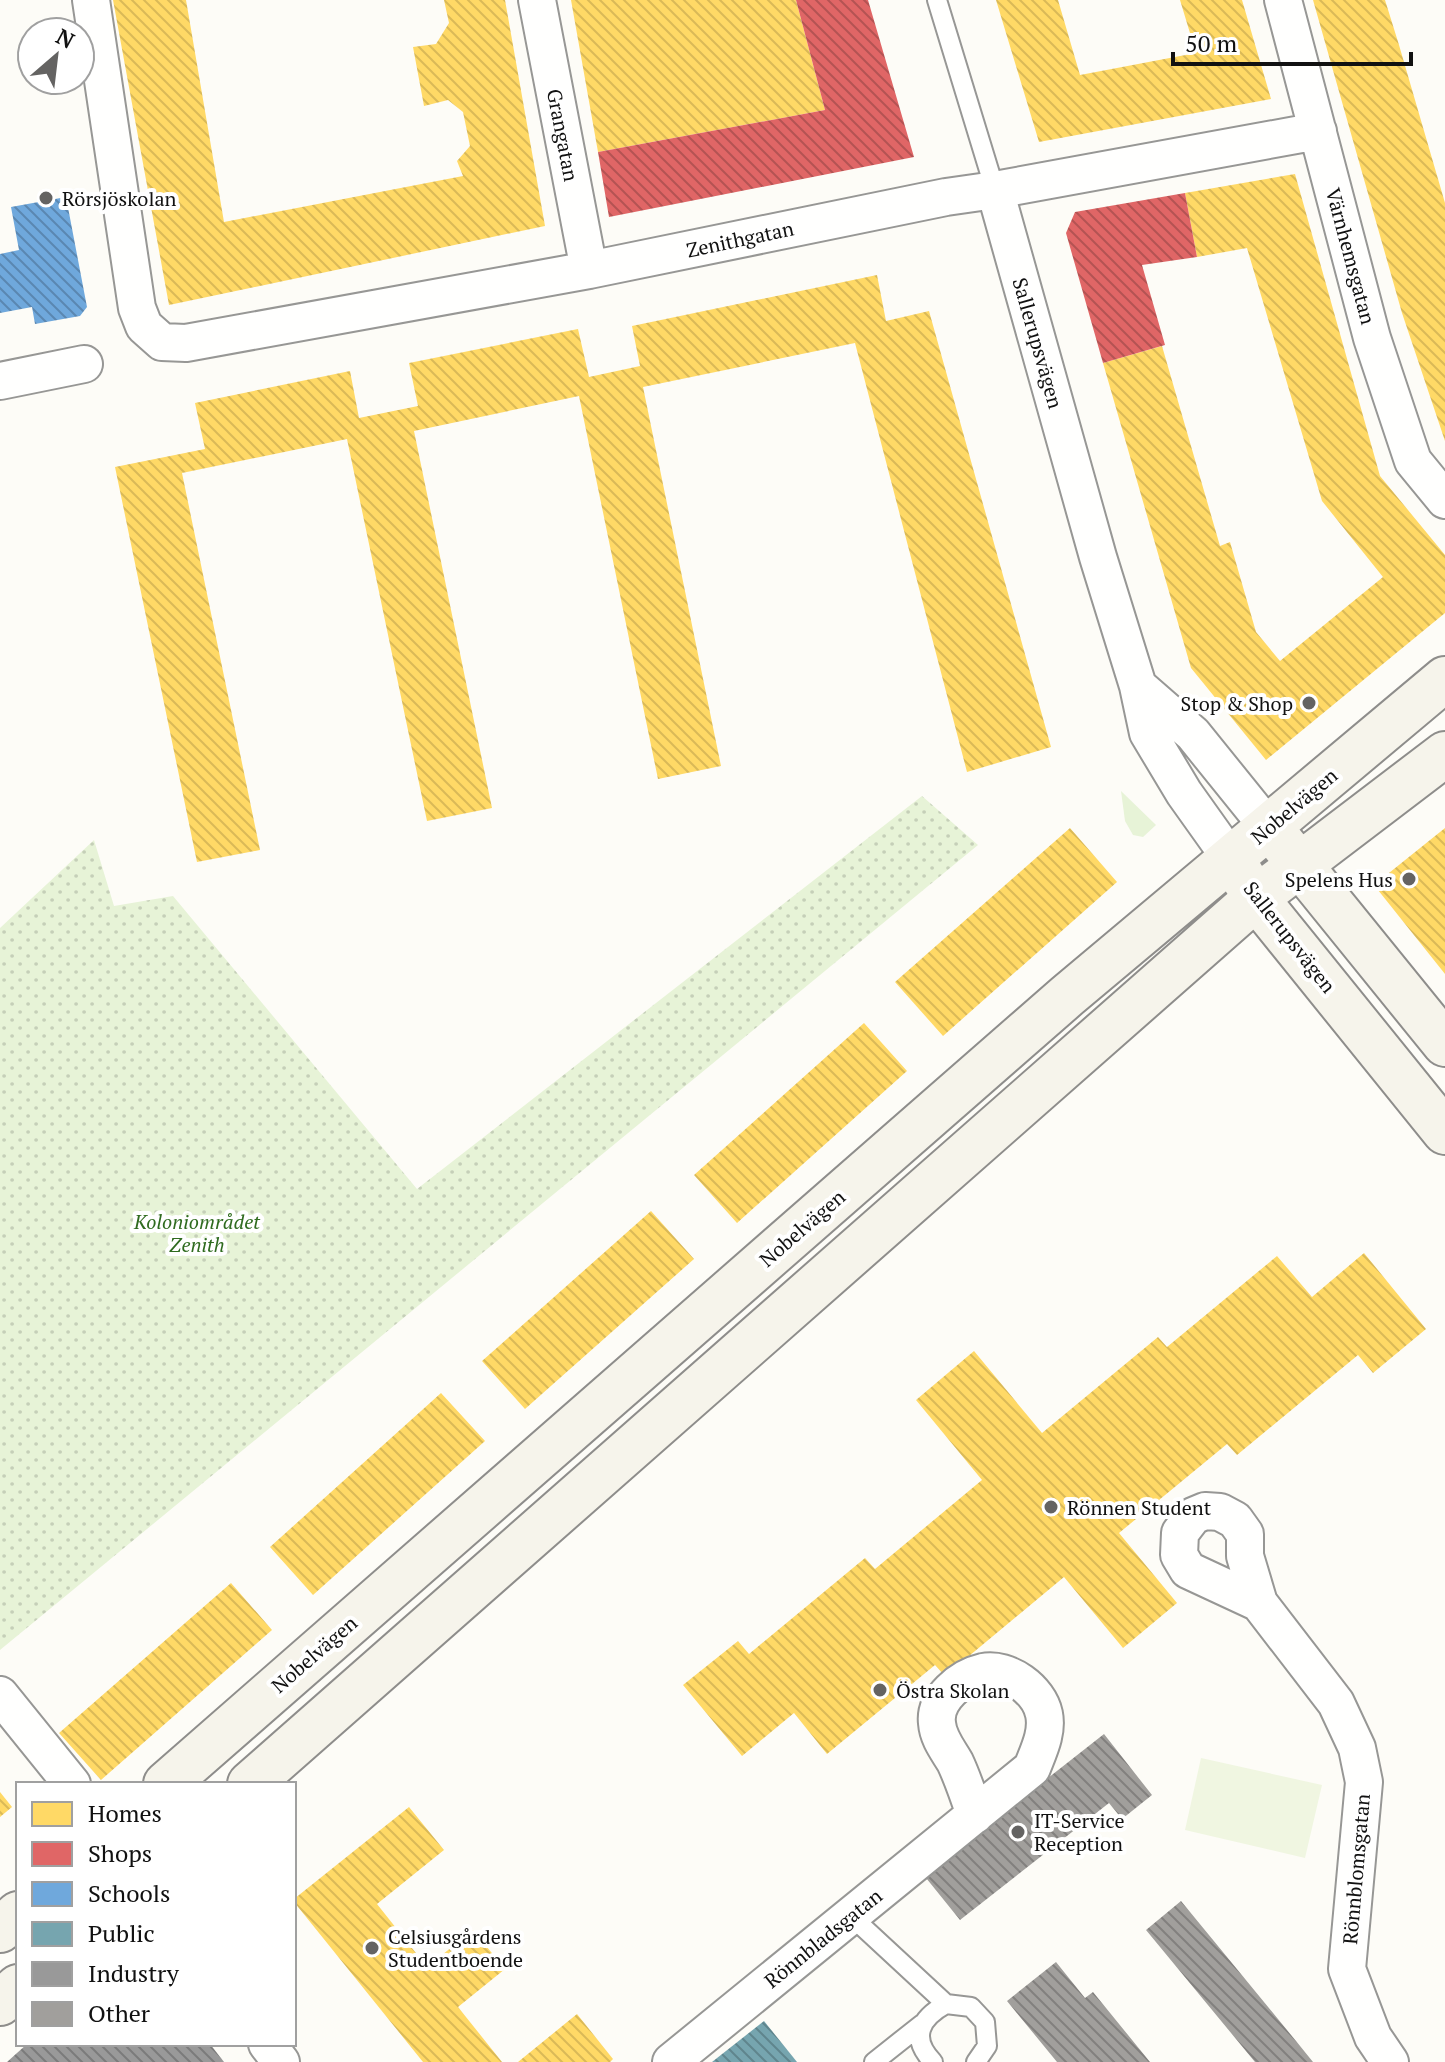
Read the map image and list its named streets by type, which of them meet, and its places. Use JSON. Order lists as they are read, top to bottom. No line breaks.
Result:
{"streets":{"main road":["Sallerupsvägen","Nobelvägen"],"street":["Grangatan","Zenithgatan","Värnhemsgatan","Rönnblomsgatan","Rönnbladsgatan"]},"crossings":[["Grangatan","Zenithgatan"],["Zenithgatan","Värnhemsgatan"],["Zenithgatan","Sallerupsvägen"],["Sallerupsvägen","Nobelvägen"]],"parks":["Koloniområdet Zenith"],"places":["Rörsjöskolan","Stop & Shop","Spelens Hus","Rönnen Student","Östra Skolan","IT-Service Reception","Celsiusgårdens Studentboende"],"legend":["Homes","Shops","Schools","Public","Industry","Other"],"scale_bar":"50 m","north":"top right"}
